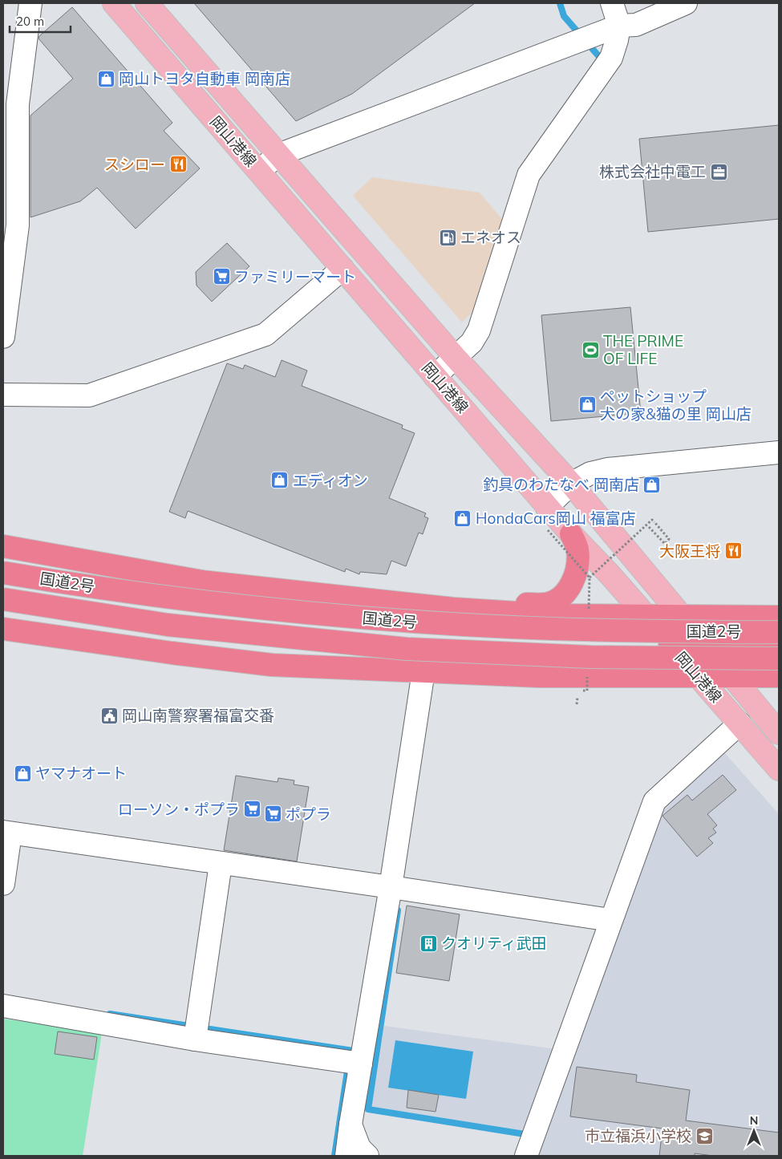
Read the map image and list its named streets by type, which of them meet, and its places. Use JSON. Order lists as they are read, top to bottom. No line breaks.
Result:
{"streets":{"highway":["国道2号"],"main road":["岡山港線"]},"places":{"shop":["岡山トヨタ自動車 岡南店","ペットショップ 犬の家&猫の里 岡山店","エディオン","釣具のわたなべ 岡南店","HondaCars岡山 福富店","ヤマナオート"],"restaurant":["スシロー","大阪王将"],"office":["株式会社中電工"],"fuel station":["エネオス"],"supermarket":["ファミリーマート","ローソン・ポプラ","ポプラ"],"sports":["THE PRIME OF LIFE"],"public building":["岡山南警察署福富交番"],"building":["クオリティ武田"],"school or university":["市立福浜小学校"]},"scale_bar":"20 m","north":"top"}
